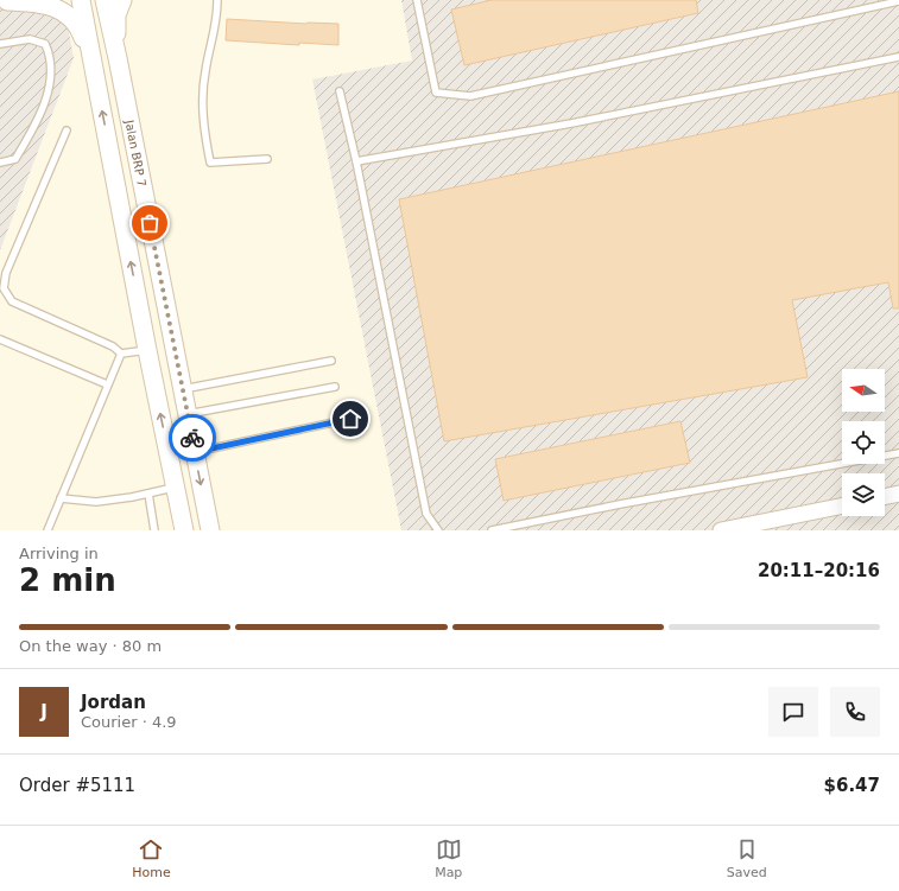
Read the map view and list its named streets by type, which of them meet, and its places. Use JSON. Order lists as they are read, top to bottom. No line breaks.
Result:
{"streets":{"main road":["Jalan BRP 7"]},"north":"left","page":{"heading":["2 min","Arriving in","20:11–20:16"],"panel":["Jordan","Courier · 4.9","Order #5111","$6.47"],"bar":"On the way · 80 m","round":"J","tabs":["Home","Map","Saved"]}}
